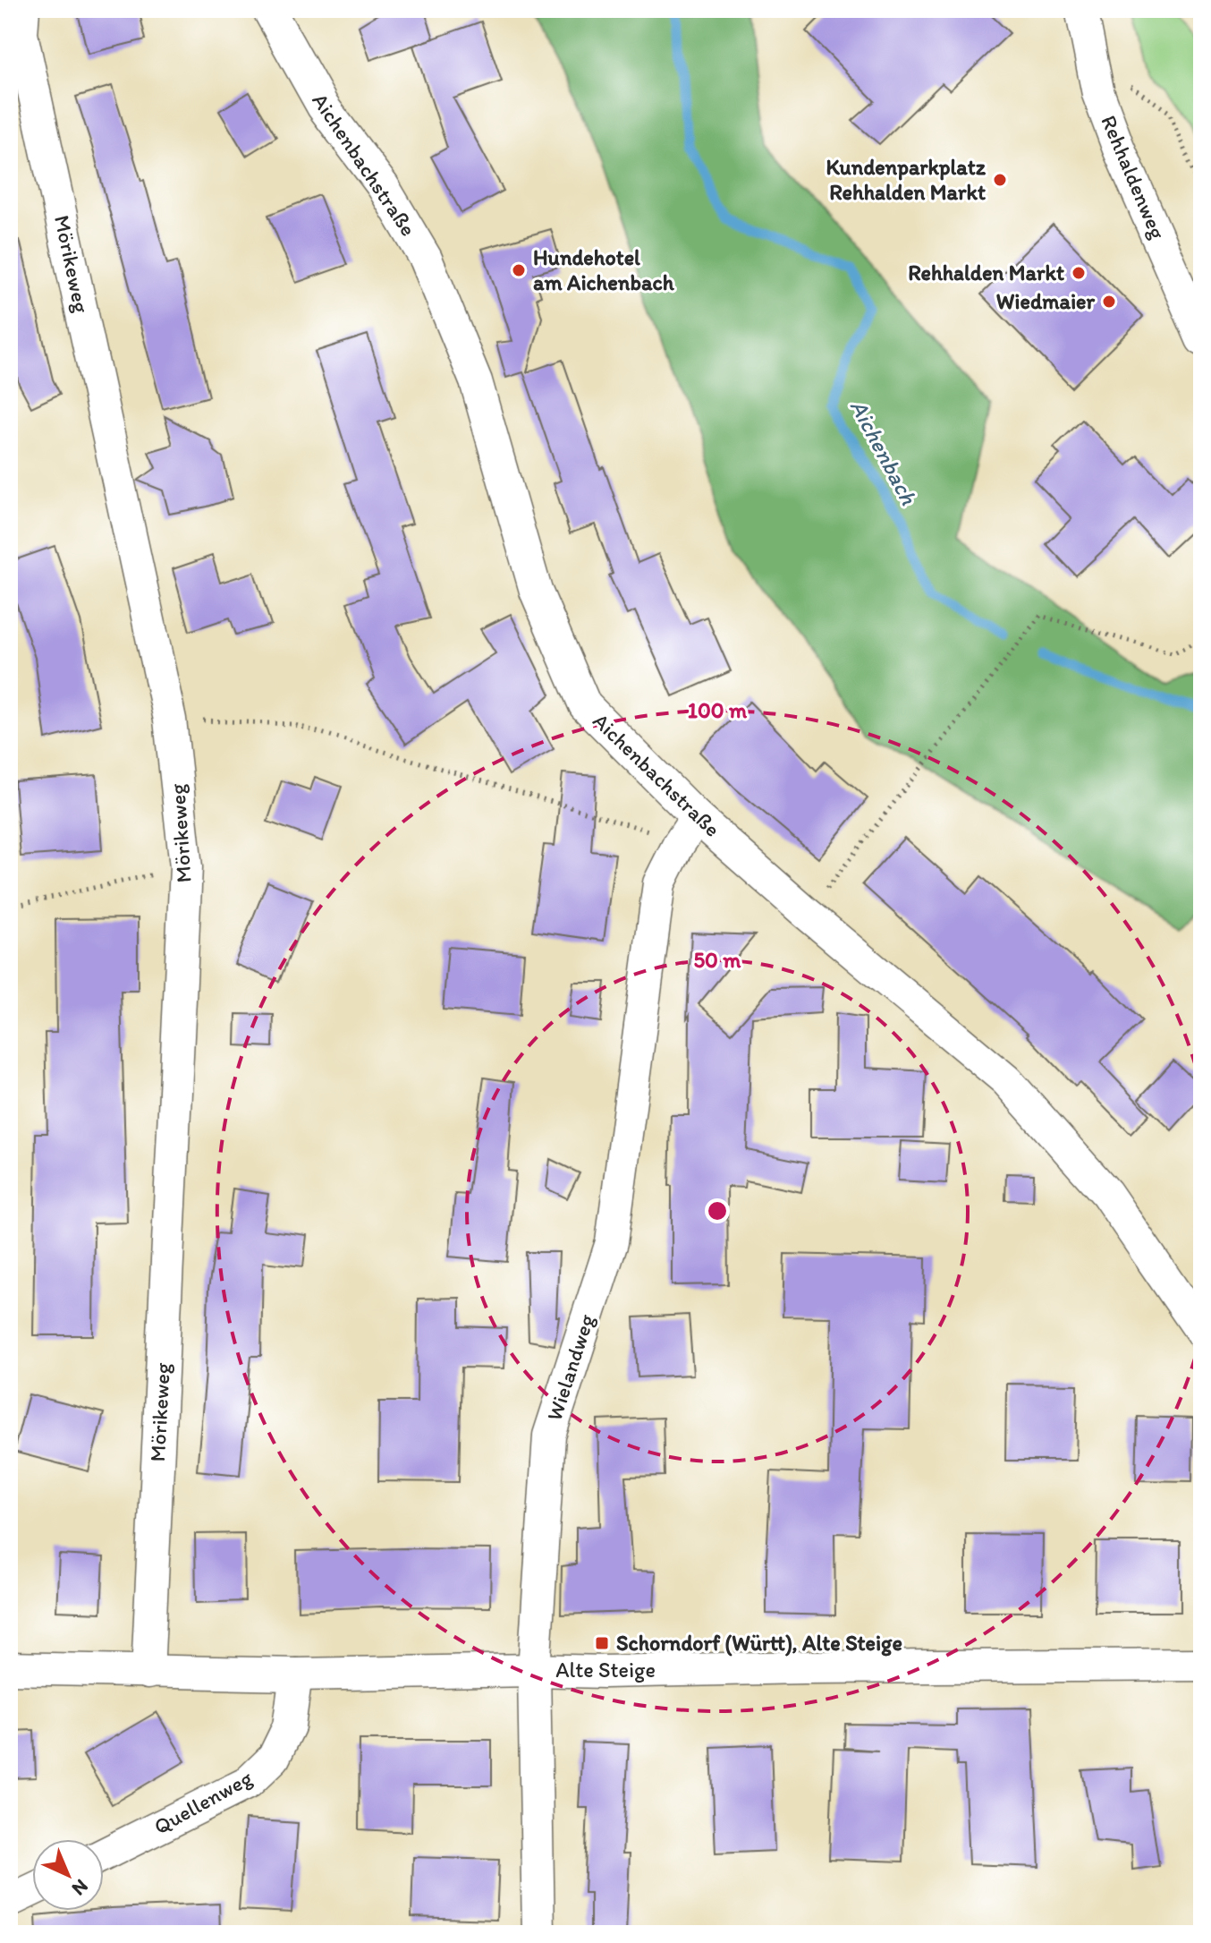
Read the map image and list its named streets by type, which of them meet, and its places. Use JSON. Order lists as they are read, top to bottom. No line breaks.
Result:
{"streets":{"street":["Aichenbachstraße","Rehhaldenweg","Mörikeweg","Wielandweg","Alte Steige","Quellenweg"]},"crossings":[["Aichenbachstraße","Wielandweg"],["Mörikeweg","Alte Steige"],["Wielandweg","Alte Steige"],["Alte Steige","Quellenweg"]],"water":["Aichenbach"],"places":{"other":["Kundenparkplatz Rehhalden Markt","Hundehotel am Aichenbach","Rehhalden Markt","Wiedmaier"],"transit":["Schorndorf (Württ), Alte Steige"]},"north":"bottom right","rings":["100 m","50 m"]}
